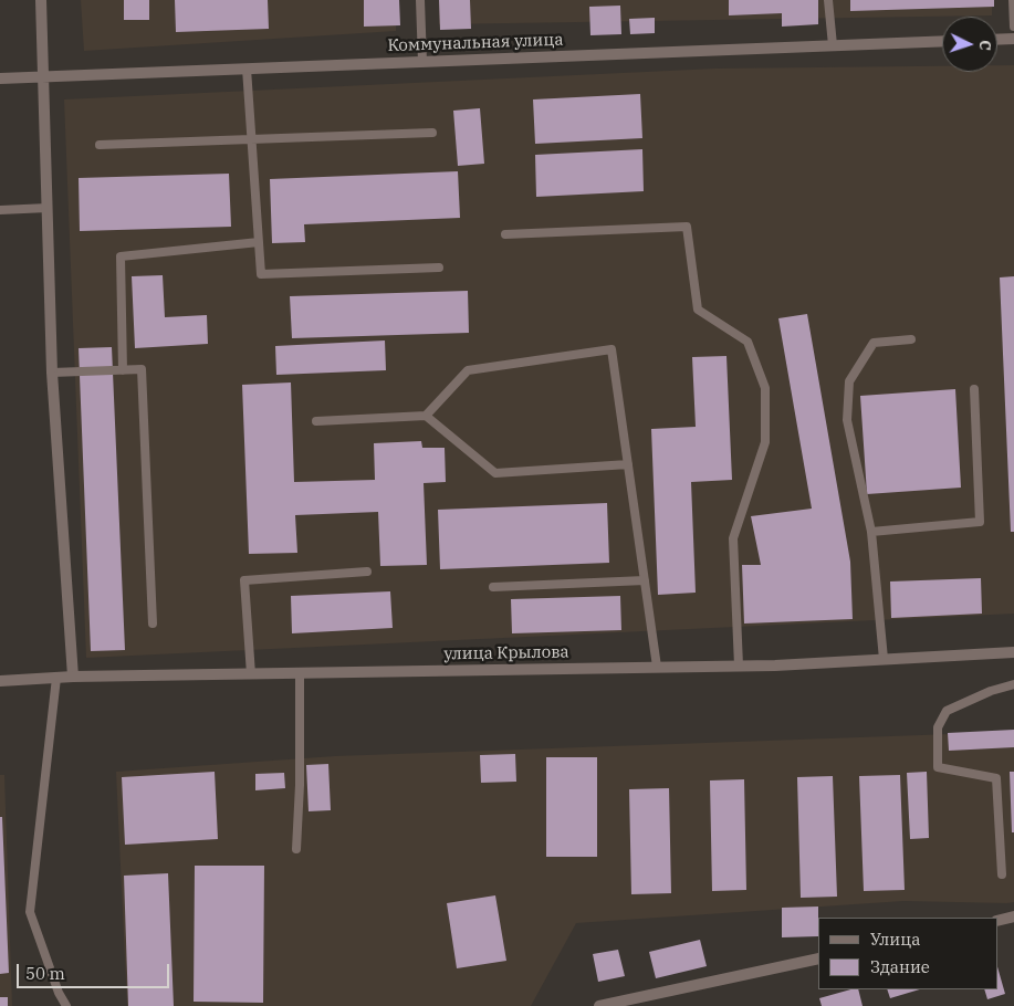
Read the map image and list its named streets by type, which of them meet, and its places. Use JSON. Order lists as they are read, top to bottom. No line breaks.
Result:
{"streets":{"street":["Коммунальная улица","улица Крылова"]},"legend":["Улица","Здание"],"scale_bar":"50 m","north":"right"}
